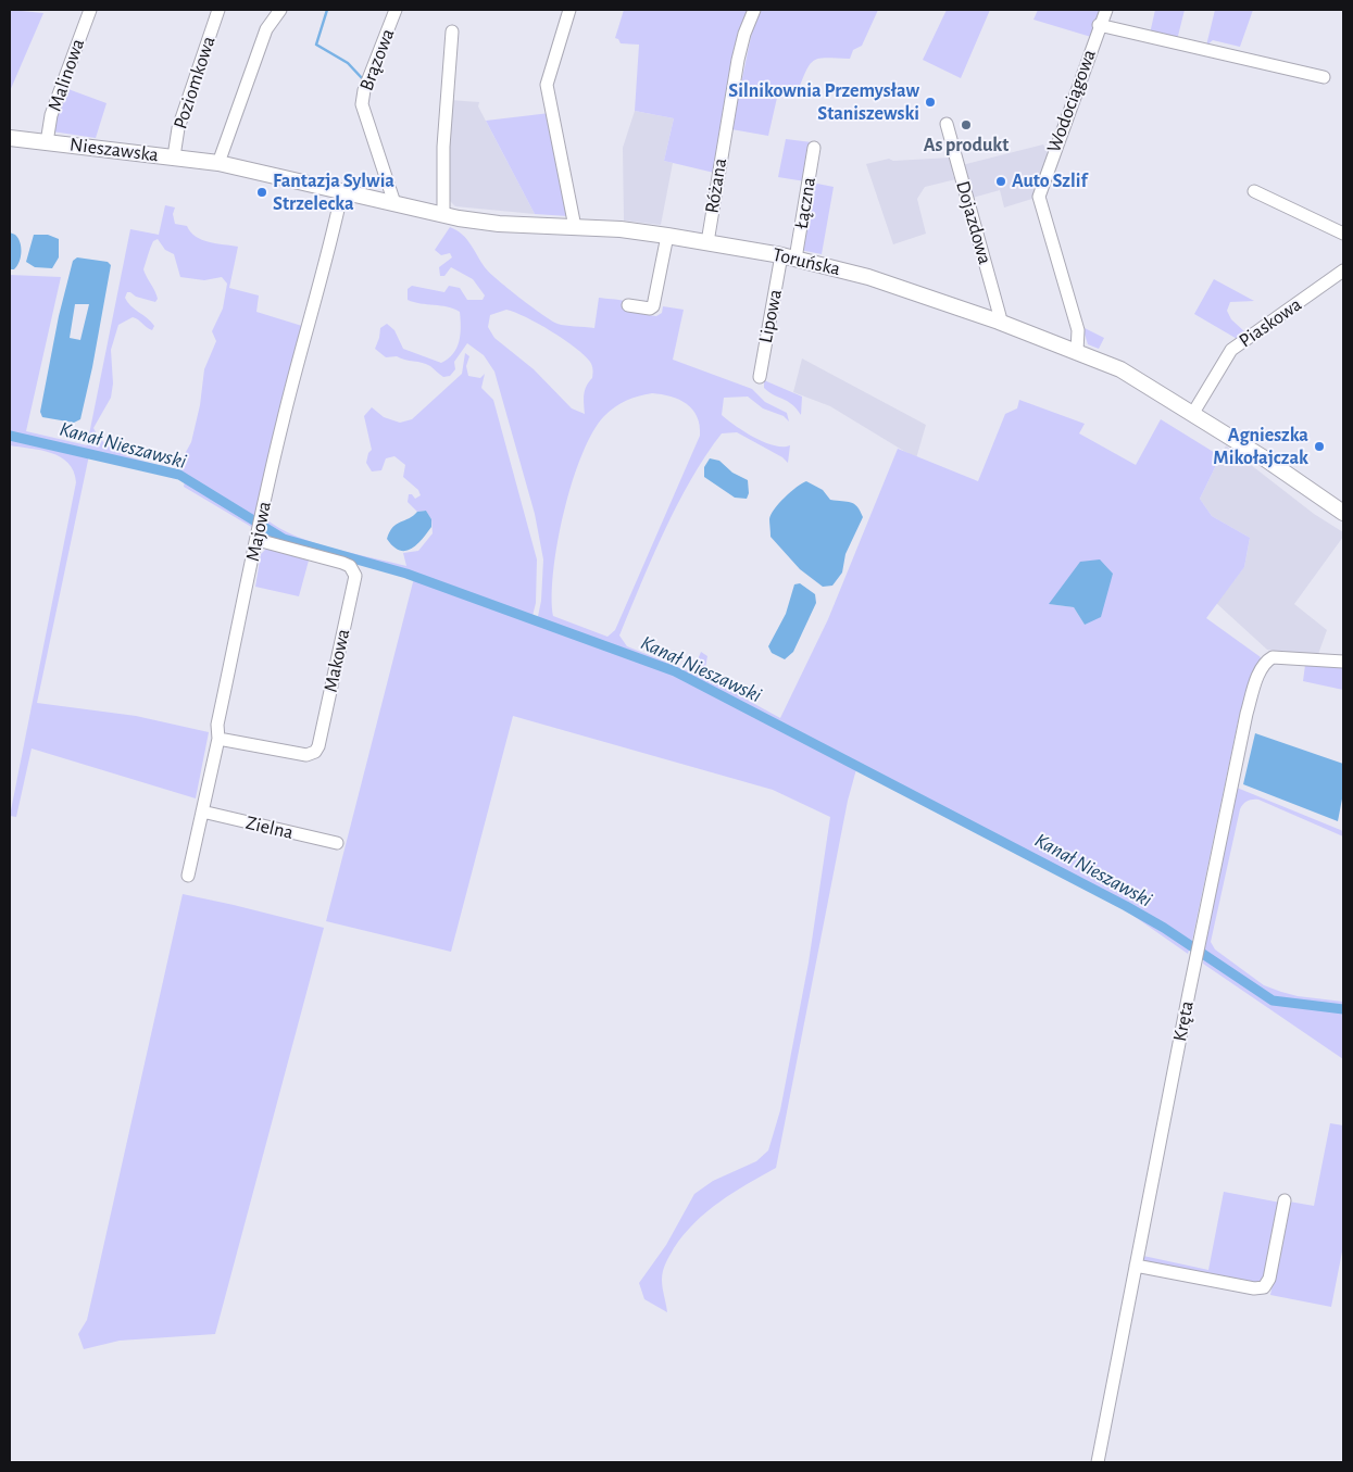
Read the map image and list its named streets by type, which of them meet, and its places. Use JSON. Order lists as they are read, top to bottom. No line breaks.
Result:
{"streets":{"main road":["Nieszawska","Toruńska"],"street":["Brązowa","Malinowa","Poziomkowa","Wodociągowa","Różana","Łączna","Dojazdowa","Lipowa","Piaskowa","Majowa","Makowa","Zielna","Kręta"]},"crossings":[["Brązowa","Toruńska"],["Malinowa","Nieszawska"],["Poziomkowa","Nieszawska"],["Wodociągowa","Toruńska"],["Nieszawska","Toruńska"],["Różana","Toruńska"],["Łączna","Toruńska"],["Łączna","Lipowa"],["Dojazdowa","Toruńska"],["Toruńska","Lipowa"],["Toruńska","Piaskowa"],["Toruńska","Majowa"],["Majowa","Makowa"],["Majowa","Zielna"]],"water":["Kanał Nieszawski"],"places":["Silnikownia Przemysław Staniszewski","As produkt","Auto Szlif","Fantazja Sylwia Strzelecka","Agnieszka Mikołajczak"]}
